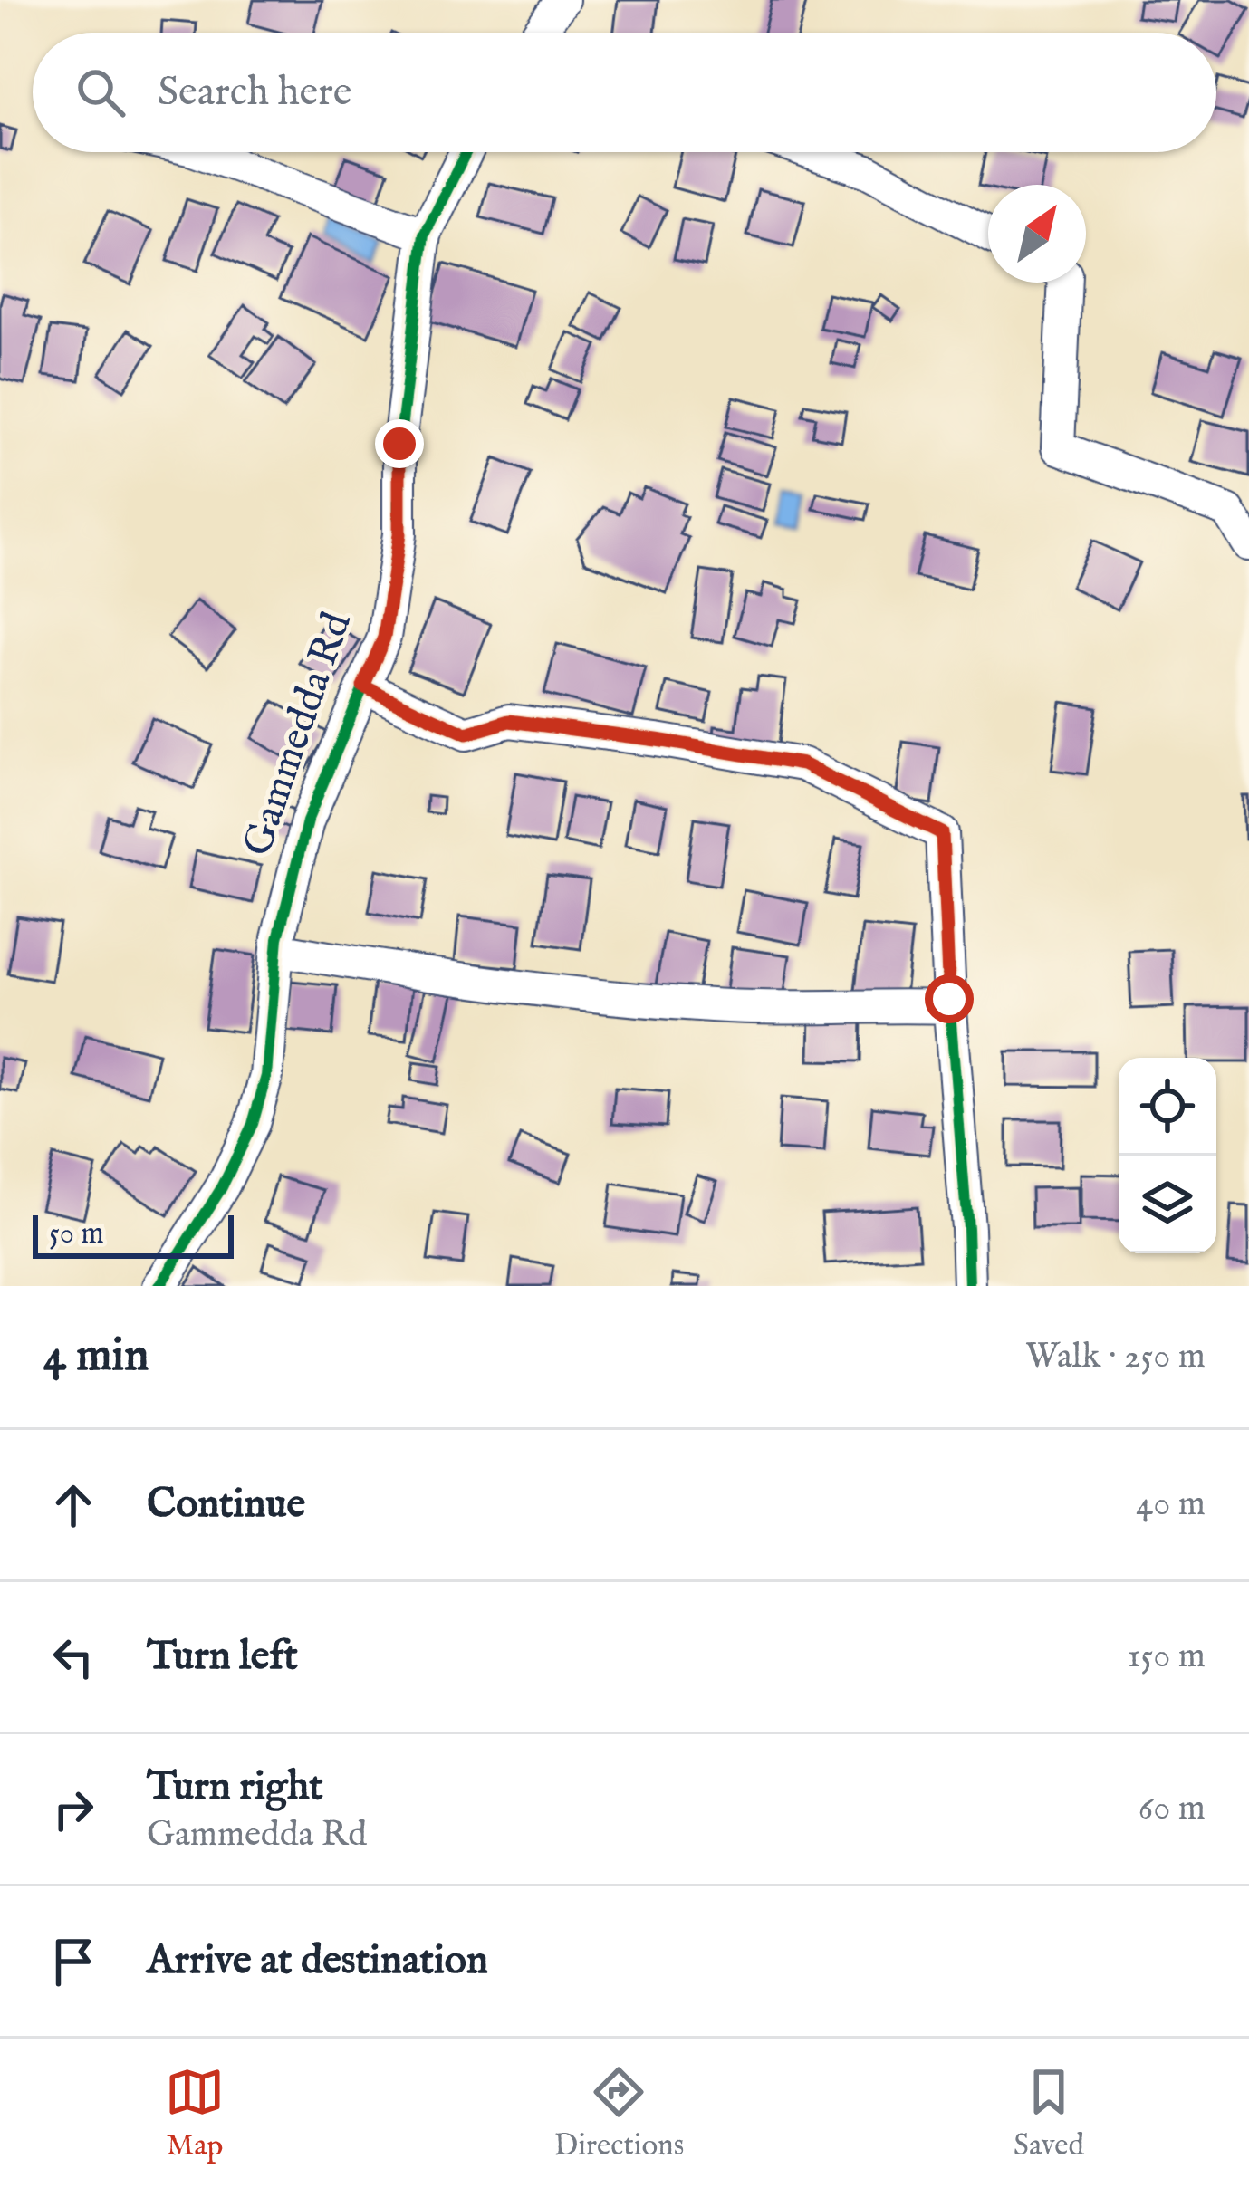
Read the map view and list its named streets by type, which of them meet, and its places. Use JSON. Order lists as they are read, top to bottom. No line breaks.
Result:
{"streets":{"street":["Gammedda Rd"]},"scale_bar":"50 m","north":"top right","page":{"search":"Search here","scale":"50 m","heading":["4 min","Walk · 250 m"],"list":[["Continue","40 m"],["Turn left","150 m"],["Turn right","Gammedda Rd","60 m"],"Arrive at destination"],"nav":["Map","Directions","Saved"]}}
